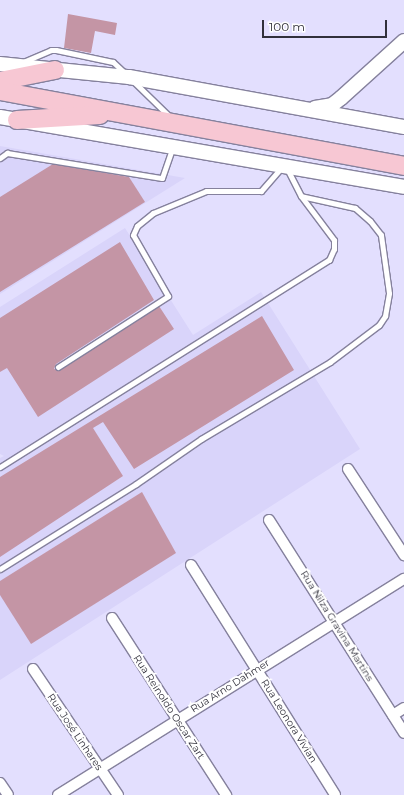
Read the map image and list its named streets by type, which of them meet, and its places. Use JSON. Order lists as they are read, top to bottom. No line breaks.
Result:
{"streets":{"street":["Rua Nilza Gravina Martins","Rua Arno Dahmer","Rua Reinoldo Oscar Zart","Rua Leonora Vivian","Rua José Linhares"]},"crossings":[["Rua Nilza Gravina Martins","Rua Arno Dahmer"],["Rua Arno Dahmer","Rua Reinoldo Oscar Zart"],["Rua Arno Dahmer","Rua Leonora Vivian"],["Rua Arno Dahmer","Rua José Linhares"]],"scale_bar":"100 m"}
